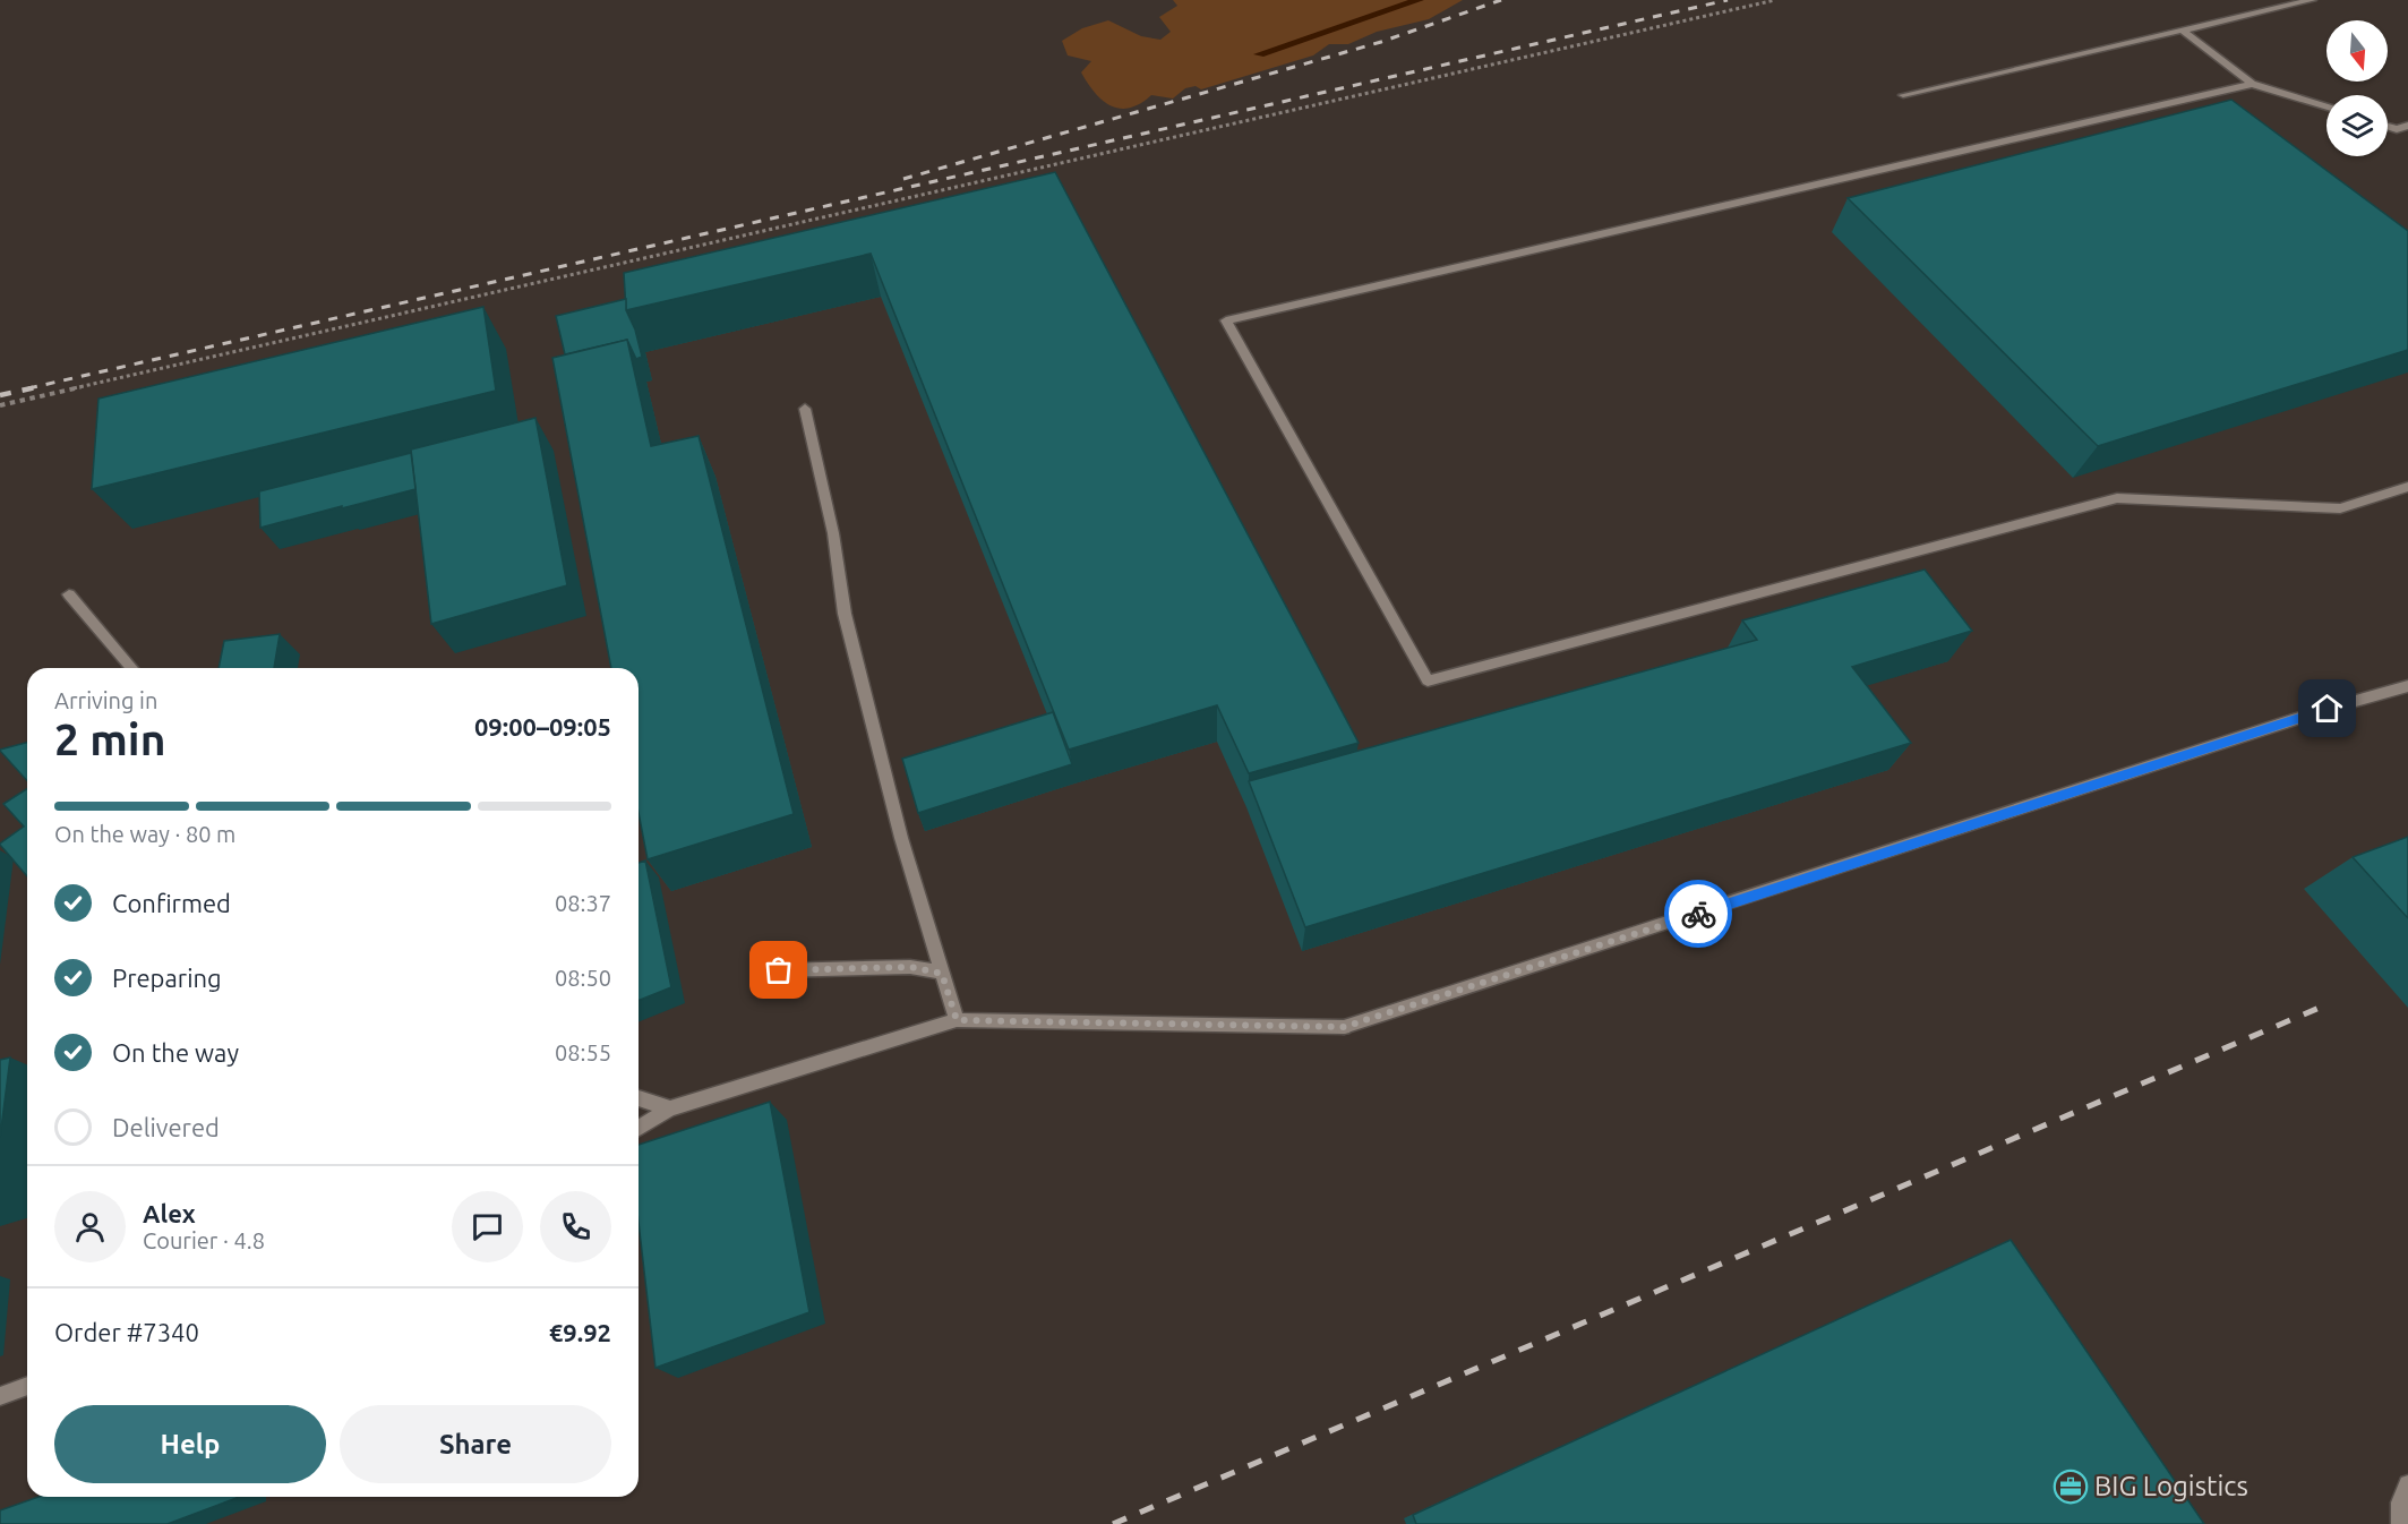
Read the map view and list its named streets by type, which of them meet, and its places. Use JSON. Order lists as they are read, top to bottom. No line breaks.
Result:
{"places":{"office":["BIG Logistics"]},"north":"bottom","page":{"heading":["2 min","Arriving in","09:00–09:05"],"panel":["Alex","Courier · 4.8","Order #7340","€9.92"],"bar":"On the way · 80 m","list":[["Confirmed","08:37"],["Preparing","08:50"],["On the way","08:55"],"Delivered"],"buttons":["Help","Share"]}}
